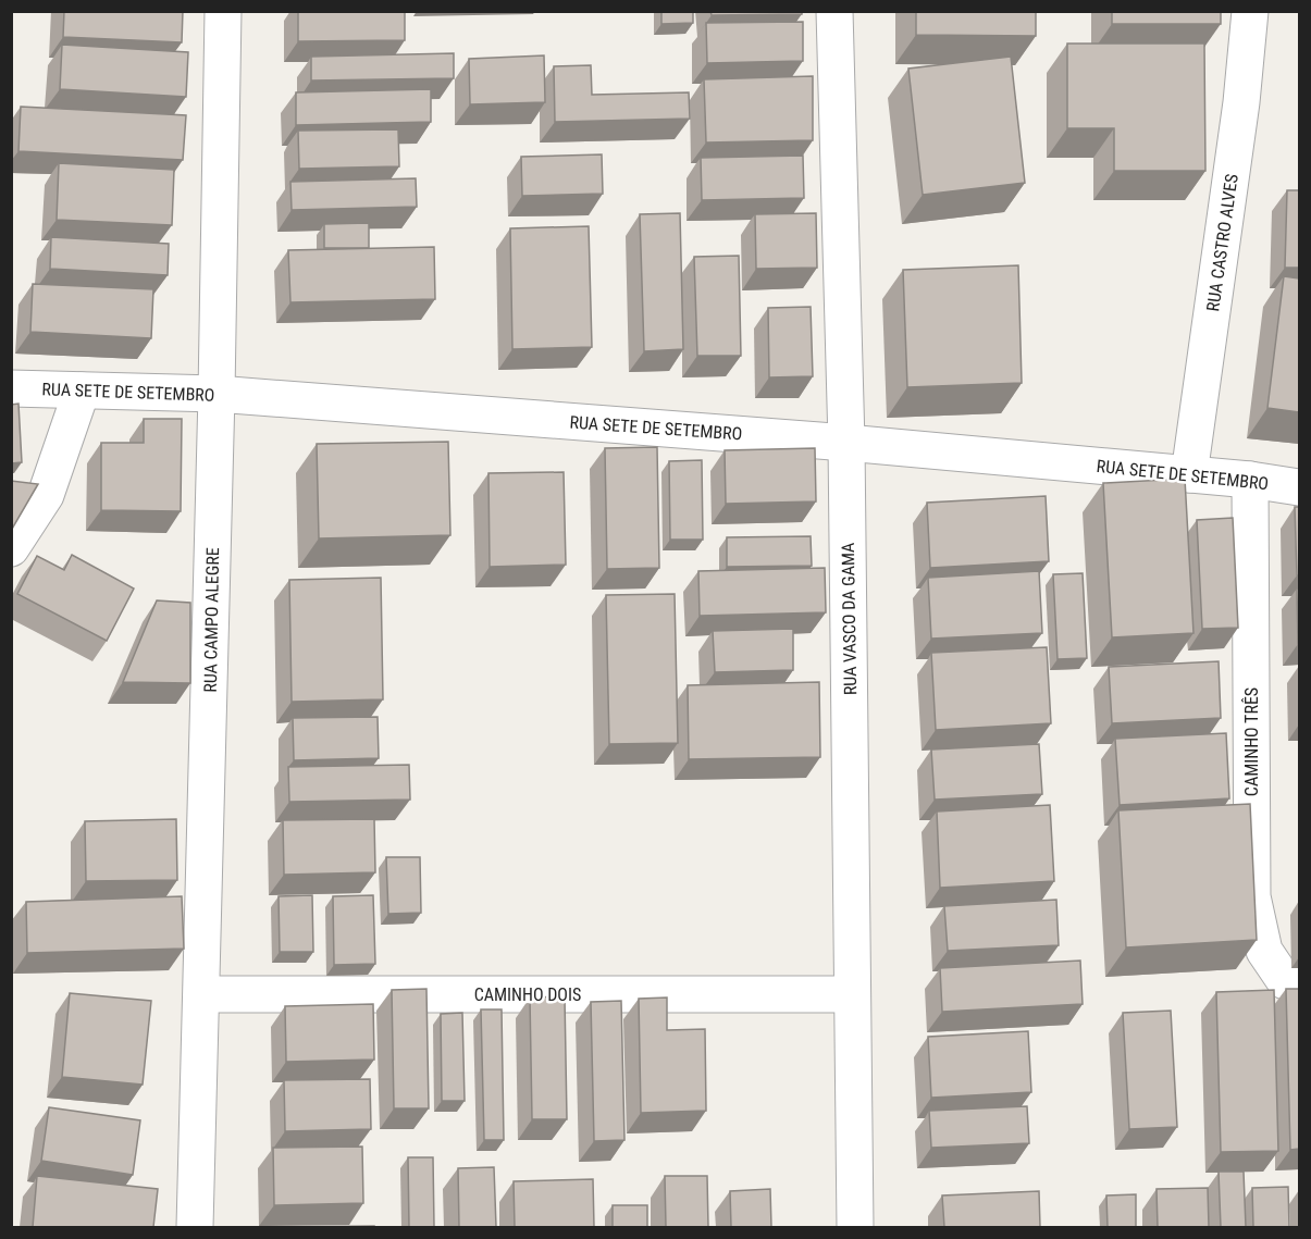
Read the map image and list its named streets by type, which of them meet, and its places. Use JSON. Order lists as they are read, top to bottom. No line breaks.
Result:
{"streets":{"street":["RUA CASTRO ALVES","RUA SETE DE SETEMBRO","RUA VASCO DA GAMA","RUA CAMPO ALEGRE","CAMINHO TRÊS","CAMINHO DOIS"]},"crossings":[["RUA CASTRO ALVES","RUA SETE DE SETEMBRO"],["RUA SETE DE SETEMBRO","RUA VASCO DA GAMA"],["RUA SETE DE SETEMBRO","RUA CAMPO ALEGRE"],["RUA SETE DE SETEMBRO","CAMINHO TRÊS"],["RUA VASCO DA GAMA","CAMINHO DOIS"],["RUA CAMPO ALEGRE","CAMINHO DOIS"]]}
